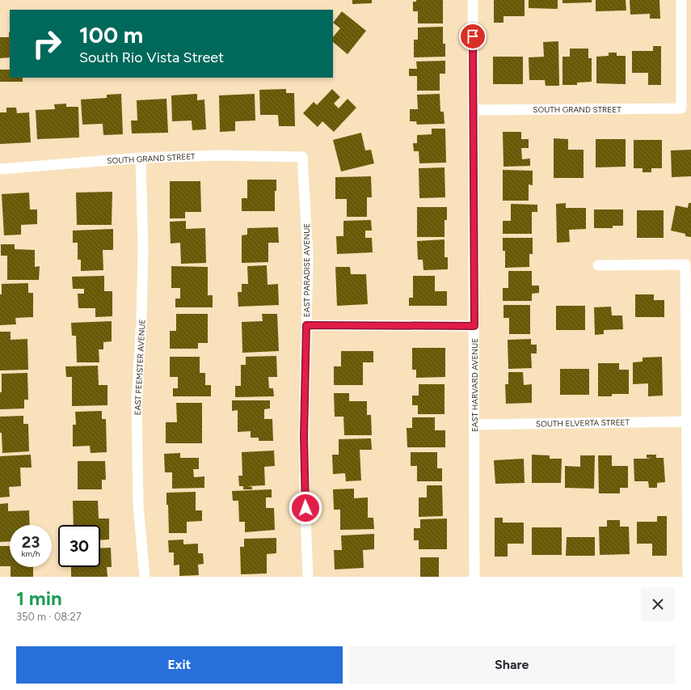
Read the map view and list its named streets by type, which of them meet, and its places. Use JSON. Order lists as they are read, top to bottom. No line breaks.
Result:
{"streets":{"street":["SOUTH GRAND STREET","EAST PARADISE AVENUE","EAST FEEMSTER AVENUE","EAST HARVARD AVENUE","SOUTH ELVERTA STREET"]},"crossings":[["SOUTH GRAND STREET","EAST PARADISE AVENUE"],["SOUTH GRAND STREET","EAST FEEMSTER AVENUE"],["SOUTH GRAND STREET","EAST HARVARD AVENUE"],["EAST HARVARD AVENUE","SOUTH ELVERTA STREET"]],"page":{"turn":["100 m","South Rio Vista Street"],"speed":"23 km/h","limit":"30","heading":["1 min","350 m · 08:27"],"buttons":["Exit","Share"]}}
